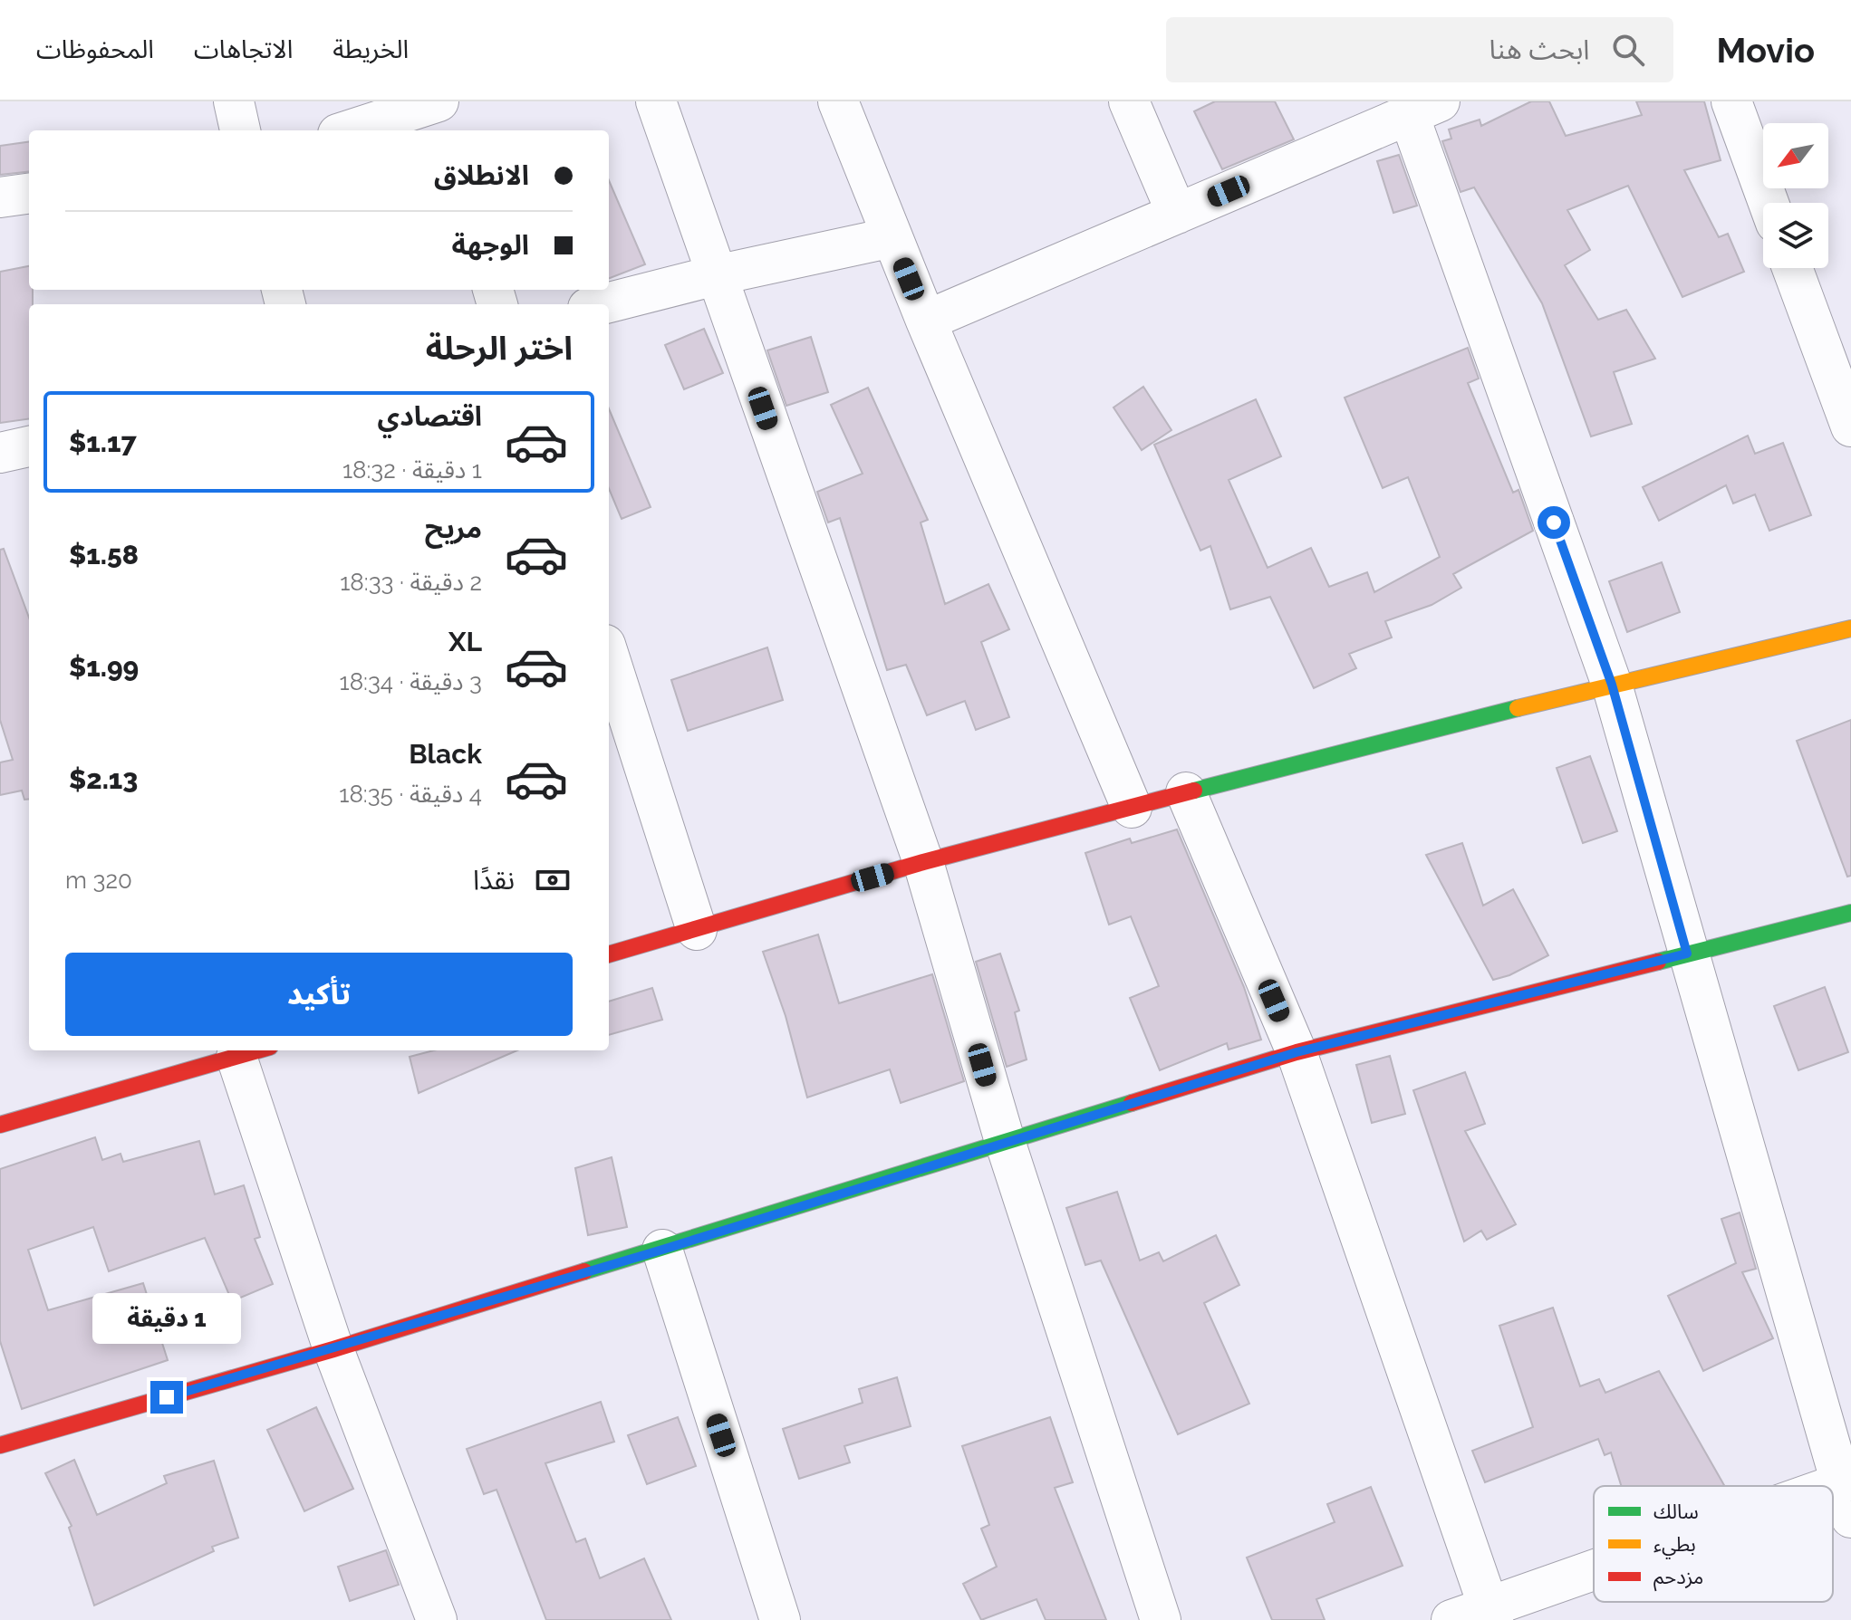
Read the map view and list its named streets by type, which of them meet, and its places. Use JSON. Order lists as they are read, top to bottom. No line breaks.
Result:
{"legend":["سالك","بطيء","مزدحم"],"north":"bottom left","page":{"header":"Movio","search":"ابحث هنا","nav":["الخريطة","الاتجاهات","المحفوظات"],"banner":["الانطلاق","الوجهة"],"heading":"اختر الرحلة","list":[{"name":"اقتصادي","note":"1 دقيقة · 18:32","value":"$1.17"},{"name":"مريح","note":"2 دقيقة · 18:33","value":"$1.58"},{"name":"XL","note":"3 دقيقة · 18:34","value":"$1.99"},{"name":"Black","note":"4 دقيقة · 18:35","value":"$2.13"}],"pay":["نقدًا","320 m"],"buttons":"تأكيد","bubble":"1 دقيقة"}}
